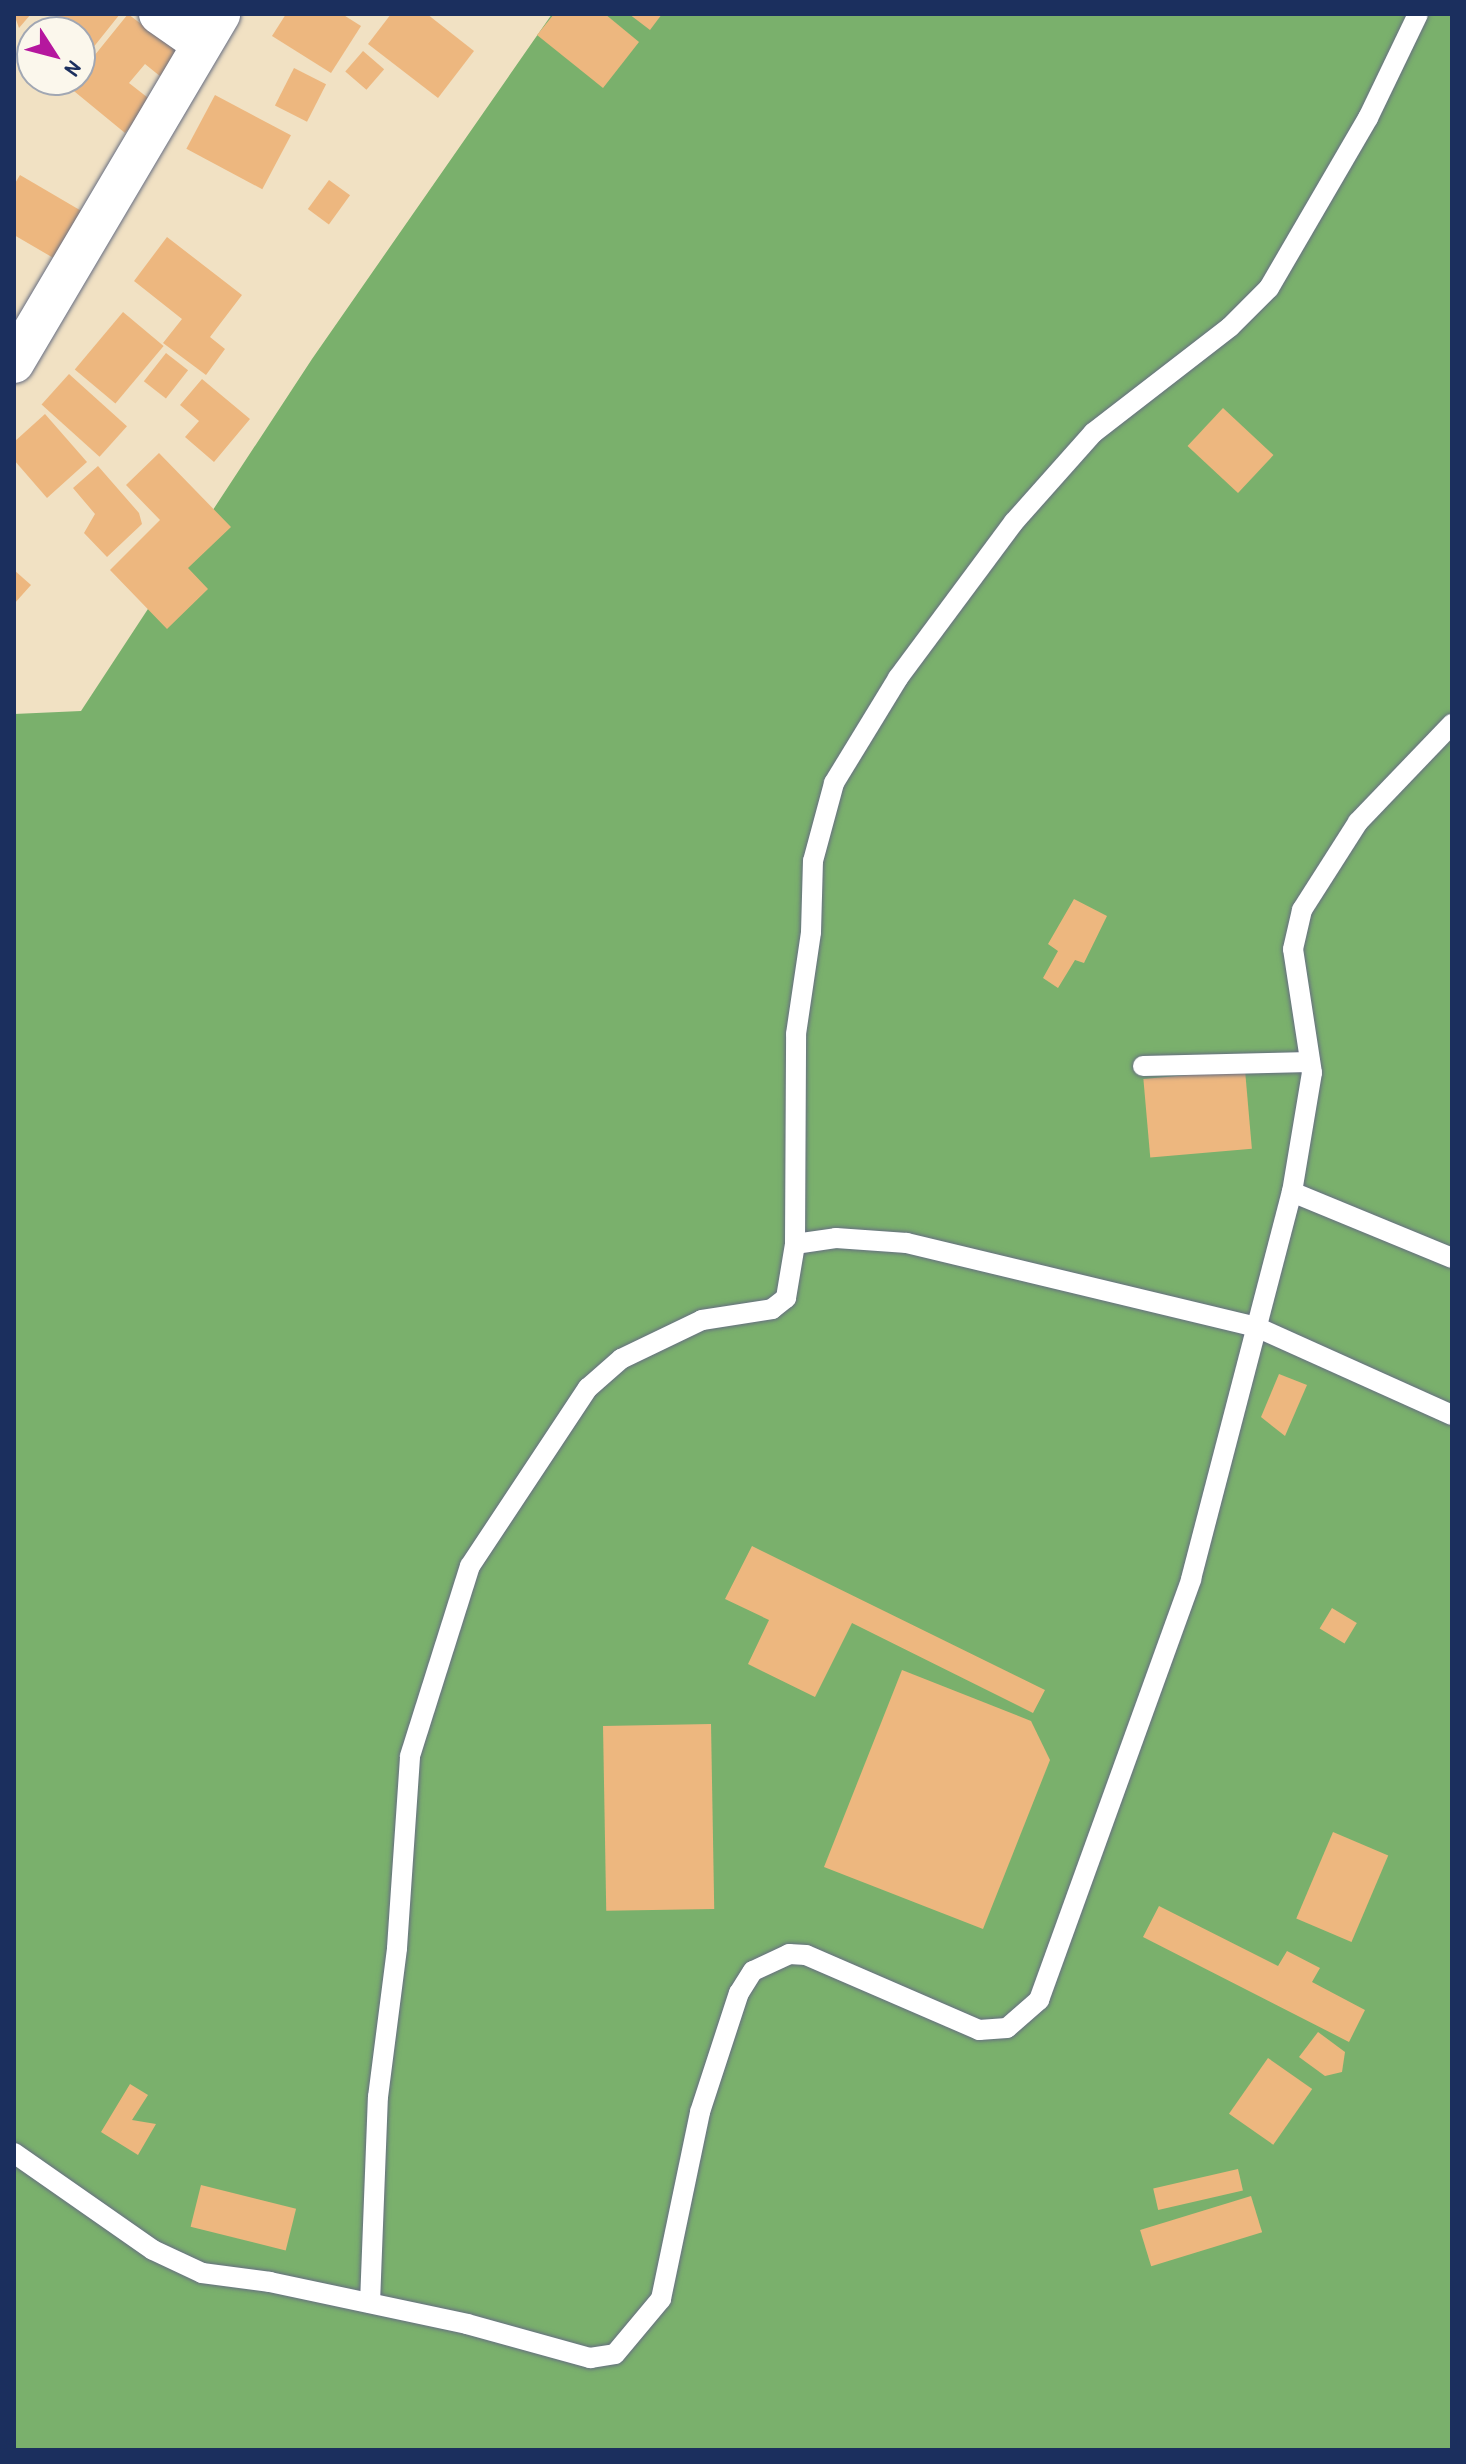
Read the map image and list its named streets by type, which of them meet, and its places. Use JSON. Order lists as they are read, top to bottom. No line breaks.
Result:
{"north":"bottom right"}
